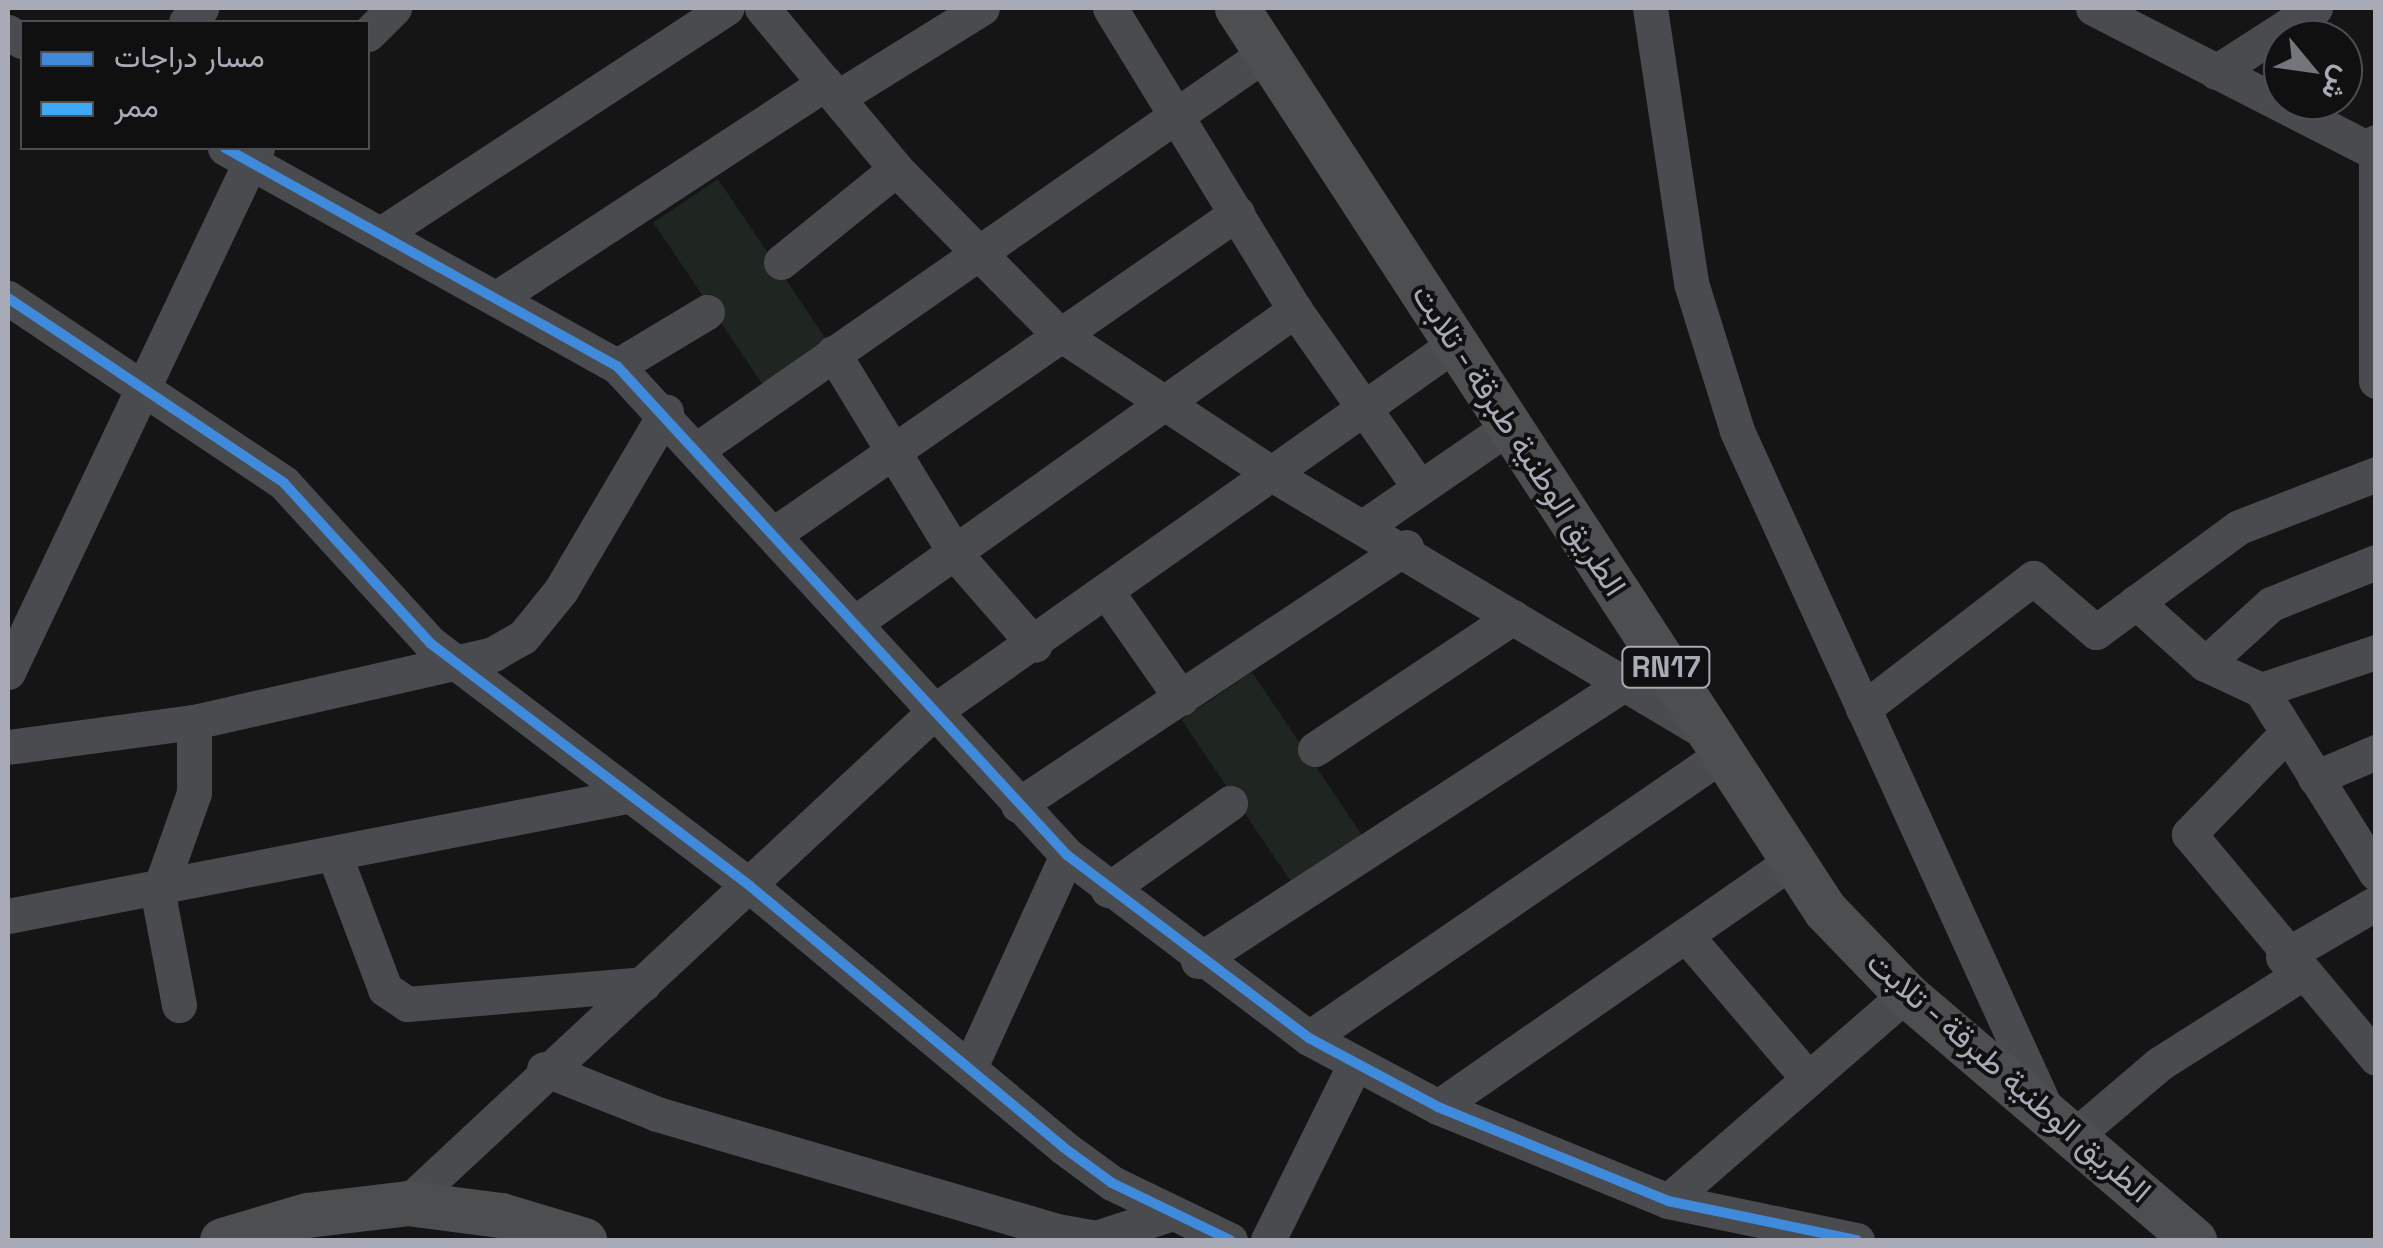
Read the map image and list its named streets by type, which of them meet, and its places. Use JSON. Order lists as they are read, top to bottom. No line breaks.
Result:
{"streets":{"main road":["الطريق الوطنية طبرقة - تلابت","RN17"]},"legend":["مسار دراجات","ممر"],"north":"bottom right"}
